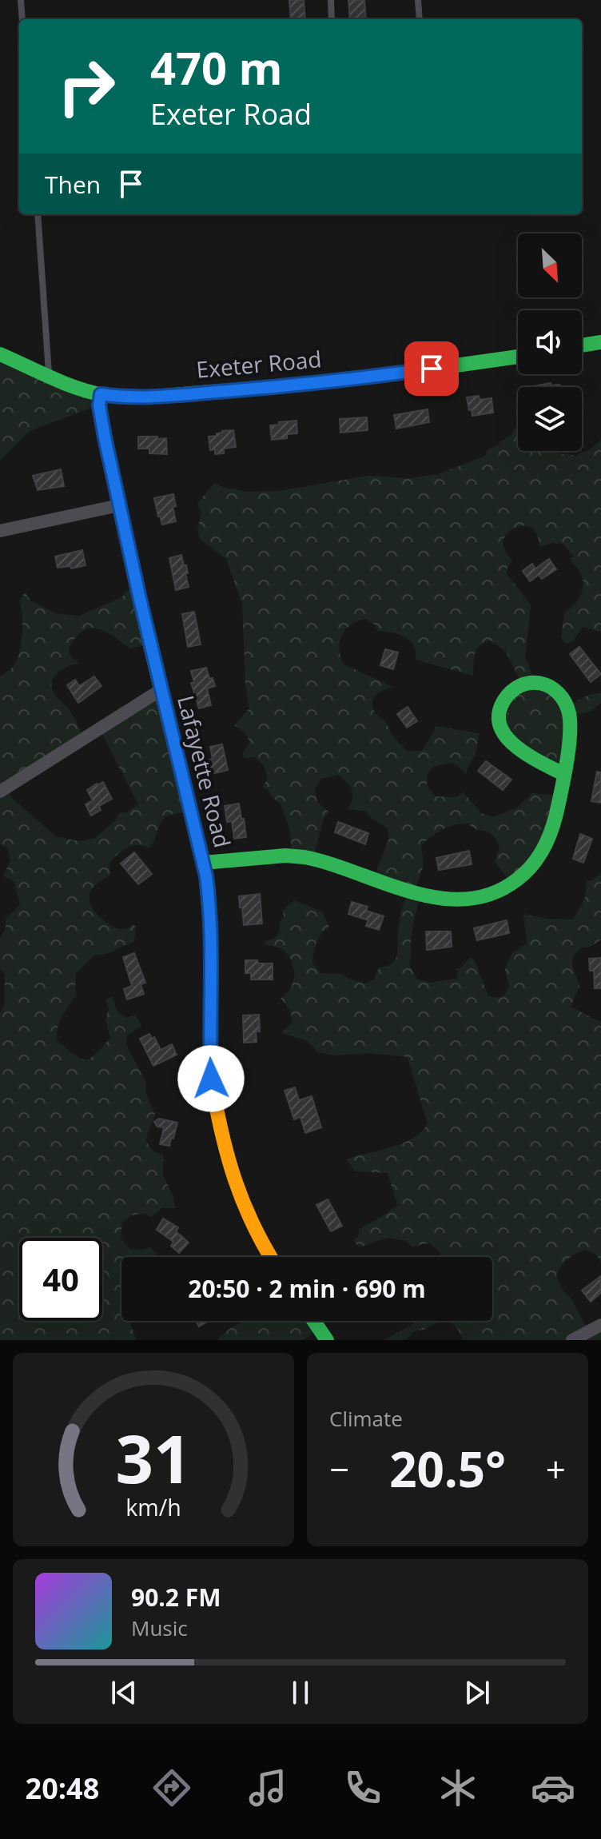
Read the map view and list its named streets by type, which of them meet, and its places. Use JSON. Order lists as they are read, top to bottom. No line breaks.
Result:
{"streets":{"street":["Exeter Road","Lafayette Road"]},"crossings":[["Exeter Road","Lafayette Road"]],"north":"bottom right","page":{"turn":["470 m","Exeter Road"],"then":"Then","limit":"40","trip":"20:50 · 2 min · 690 m","tile":"Climate","heat":["−","20.5°","+"],"song":["90.2 FM","Music"],"tabs":"20:48","gauge":["31","km/h"]}}
